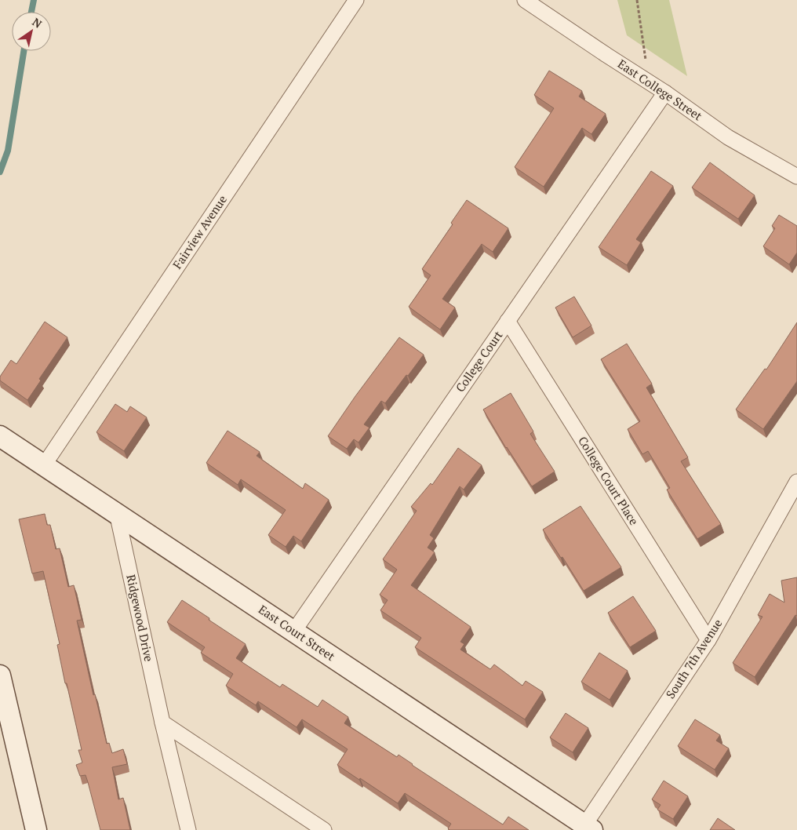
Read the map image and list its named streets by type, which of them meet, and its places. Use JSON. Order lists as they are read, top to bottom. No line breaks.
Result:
{"streets":{"street":["East College Street","Fairview Avenue","College Court","College Court Place","Ridgewood Drive","East Court Street","South 7th Avenue"]},"crossings":[["East College Street","College Court"],["Fairview Avenue","East Court Street"],["College Court","College Court Place"],["College Court","East Court Street"],["College Court Place","South 7th Avenue"],["Ridgewood Drive","East Court Street"],["East Court Street","South 7th Avenue"]],"north":"top right"}
